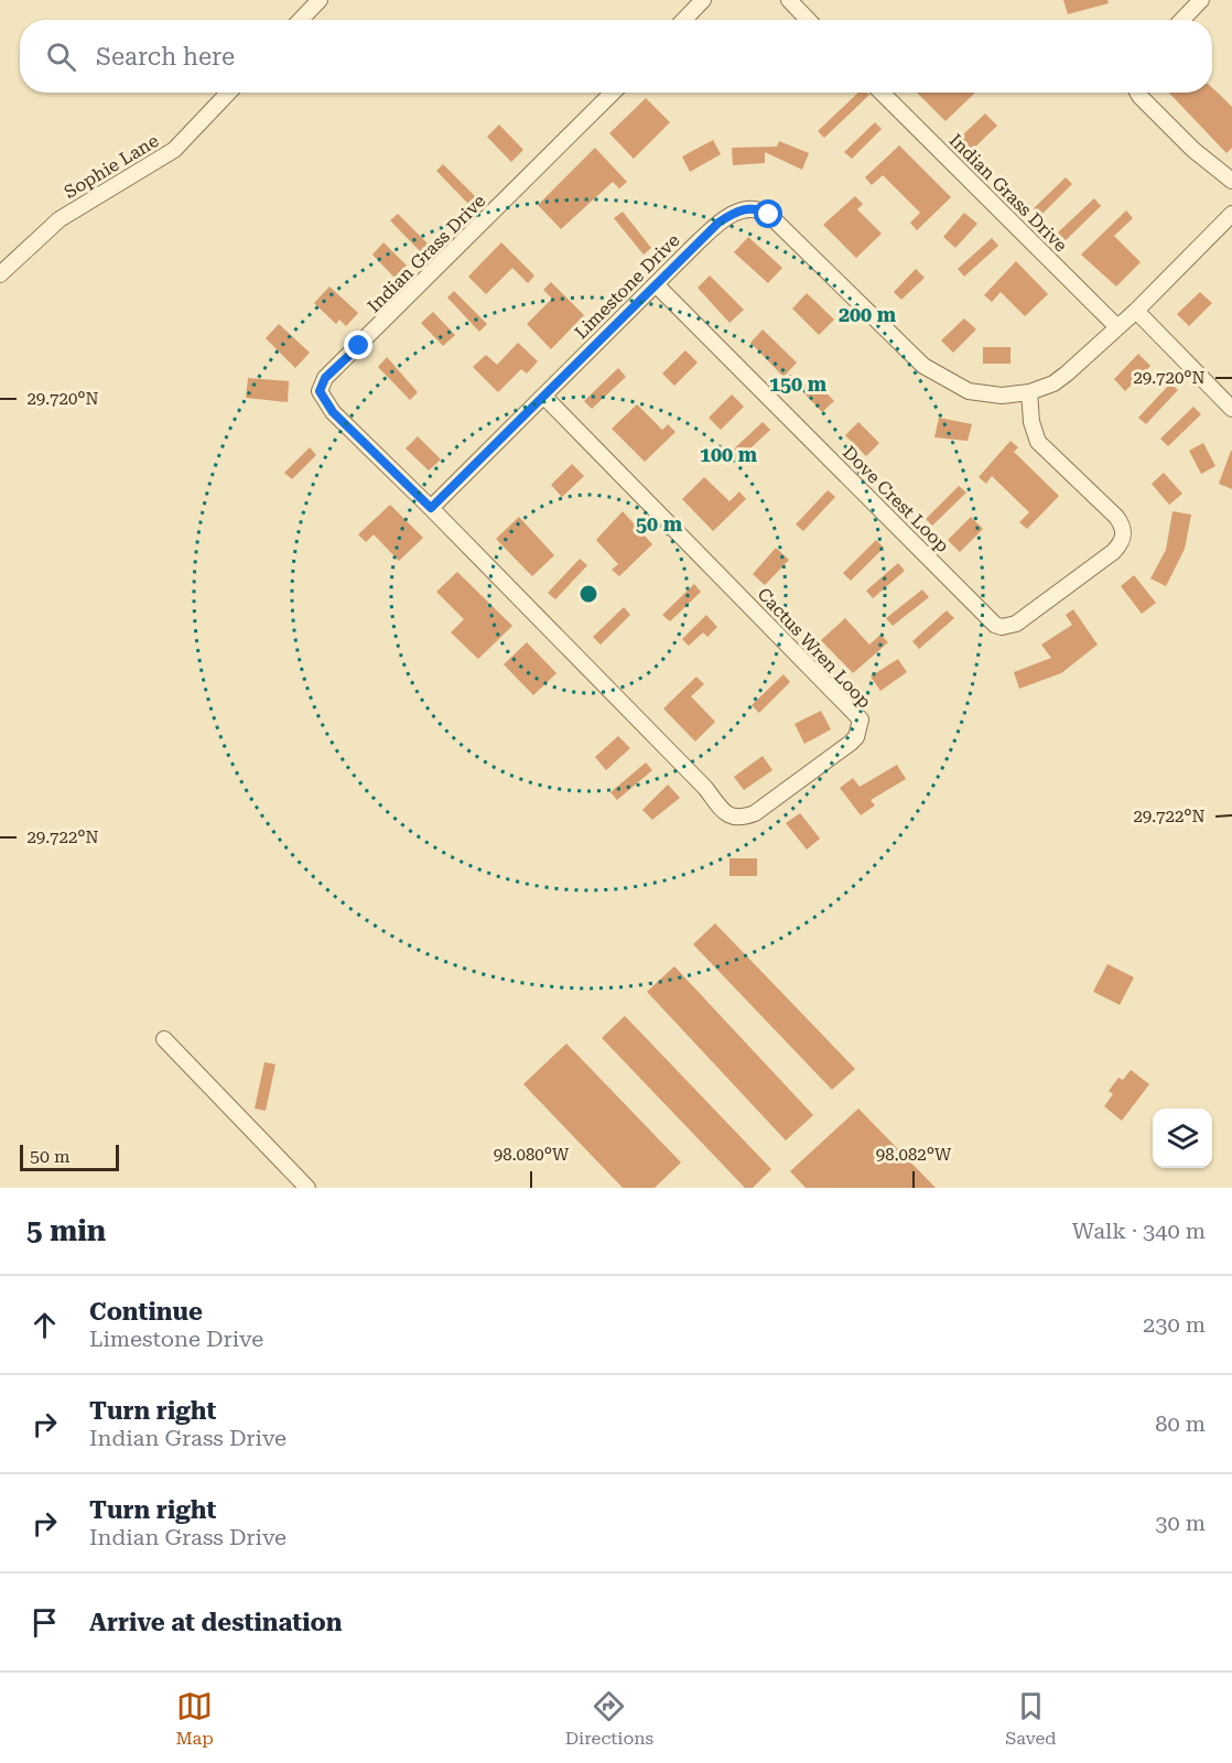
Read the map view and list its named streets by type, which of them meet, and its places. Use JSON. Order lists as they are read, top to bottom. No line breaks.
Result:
{"streets":{"street":["Sophie Lane","Indian Grass Drive","Limestone Drive","Dove Crest Loop","Cactus Wren Loop"]},"crossings":[["Indian Grass Drive","Limestone Drive"],["Indian Grass Drive","Cactus Wren Loop"],["Limestone Drive","Dove Crest Loop"],["Limestone Drive","Cactus Wren Loop"]],"scale_bar":"50 m","page":{"search":"Search here","scale":"50 m","heading":["5 min","Walk · 340 m"],"list":[["Continue","Limestone Drive","230 m"],["Turn right","Indian Grass Drive","80 m"],["Turn right","Indian Grass Drive","30 m"],"Arrive at destination"],"nav":["Map","Directions","Saved"]},"coordinates":["29.720°N","29.722°N","98.080°W","98.082°W"],"rings":["200 m","150 m","100 m","50 m"]}
